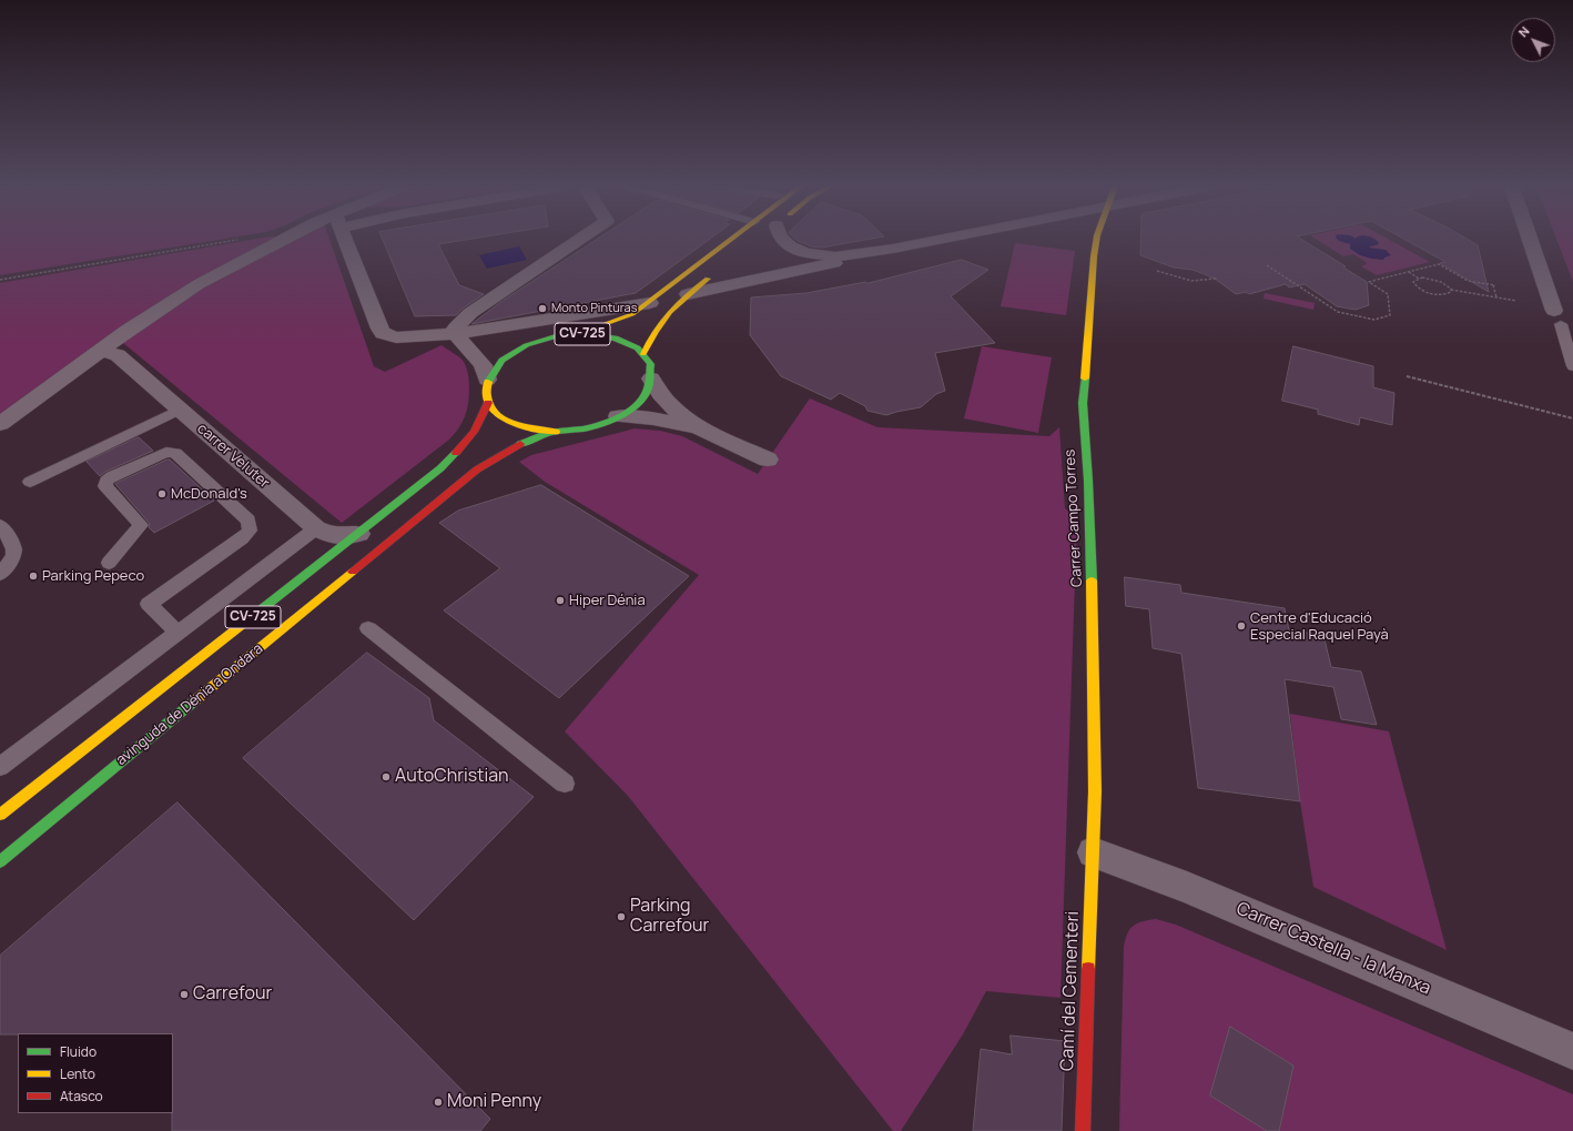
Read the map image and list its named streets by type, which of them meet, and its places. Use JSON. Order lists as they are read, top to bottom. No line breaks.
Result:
{"streets":{"main road":["CV-725","Carrer Campo Torres","avinguda de Dénia a Ondara","Camí del Cementeri"],"street":["carrer Veluter","Carrer Castella - la Manxa"]},"crossings":[["CV-725","avinguda de Dénia a Ondara"],["carrer Veluter","avinguda de Dénia a Ondara"],["Carrer Campo Torres","Carrer Castella - la Manxa"],["Carrer Campo Torres","Camí del Cementeri"],["Carrer Castella - la Manxa","Camí del Cementeri"]],"places":["Monto Pinturas","McDonald's","Parking Pepeco","Hiper Dénia","Centre d'Educació Especial Raquel Payà","AutoChristian","Parking Carrefour","Carrefour","Moni Penny"],"legend":["Fluido","Lento","Atasco"],"north":"top left"}
